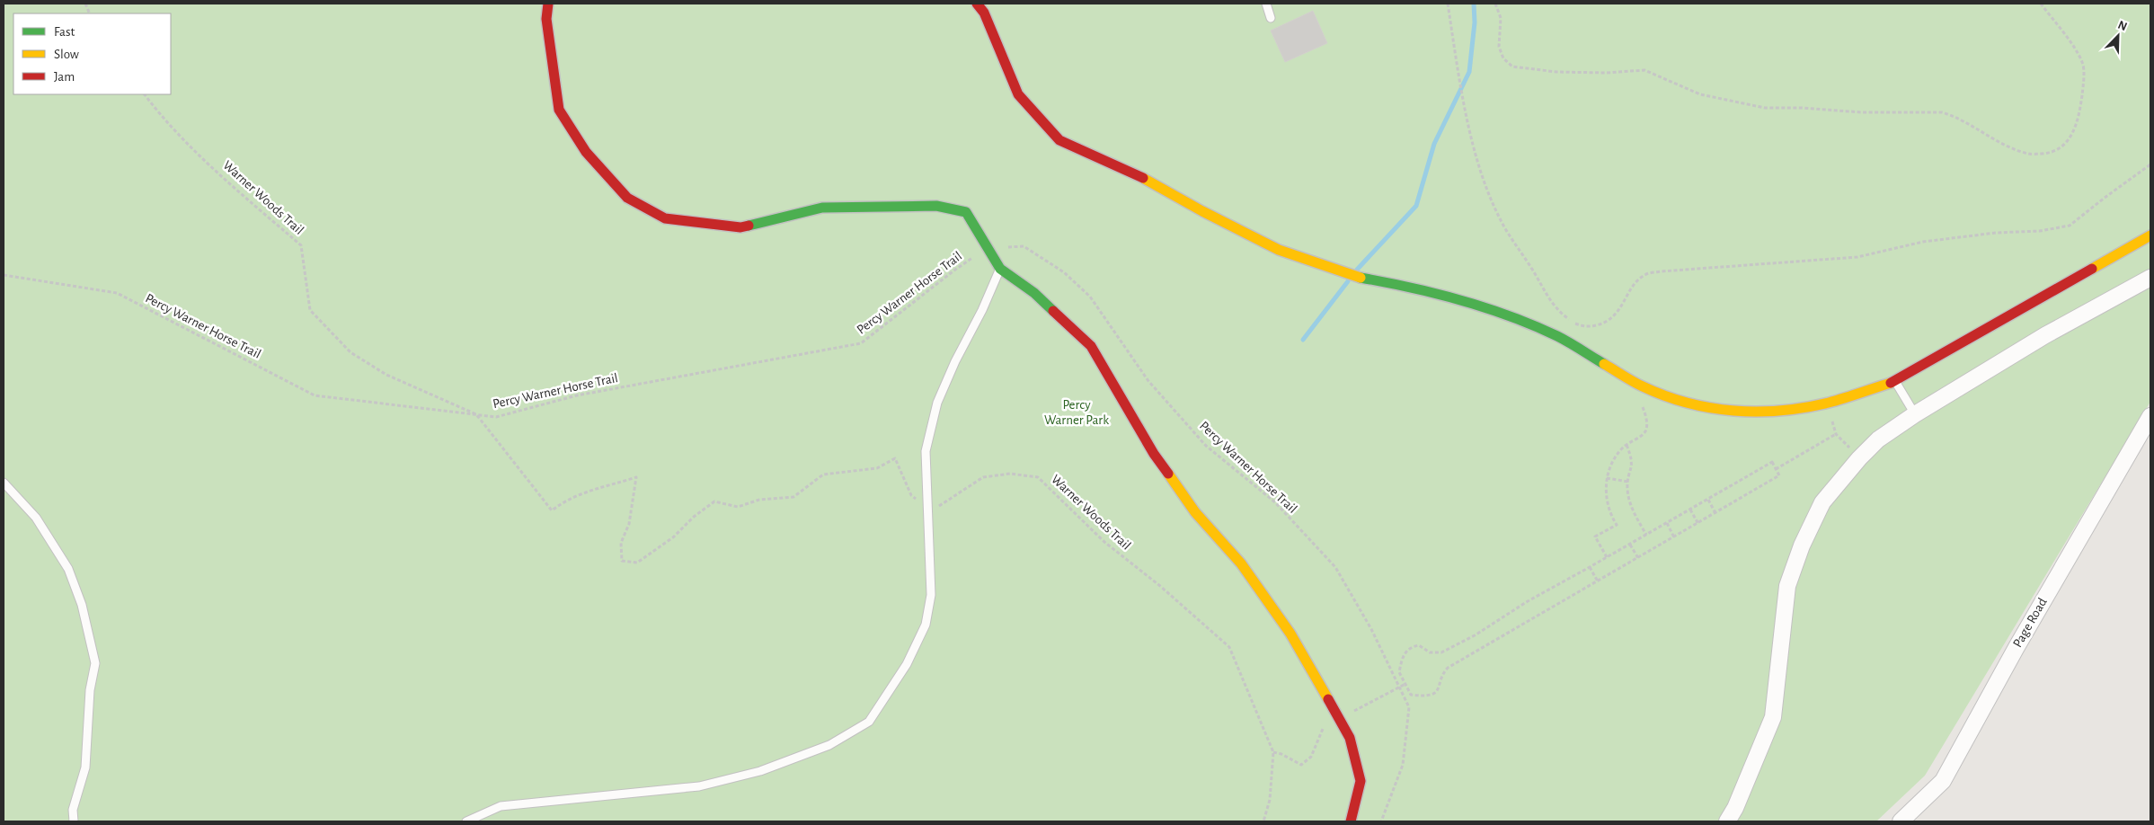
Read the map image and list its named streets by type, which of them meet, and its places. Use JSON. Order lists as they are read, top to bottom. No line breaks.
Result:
{"streets":{"street":["Page Road"],"path":["Warner Woods Trail","Percy Warner Horse Trail"]},"crossings":[["Warner Woods Trail","Percy Warner Horse Trail"]],"parks":["Percy Warner Park"],"legend":["Fast","Slow","Jam"],"north":"top right"}
